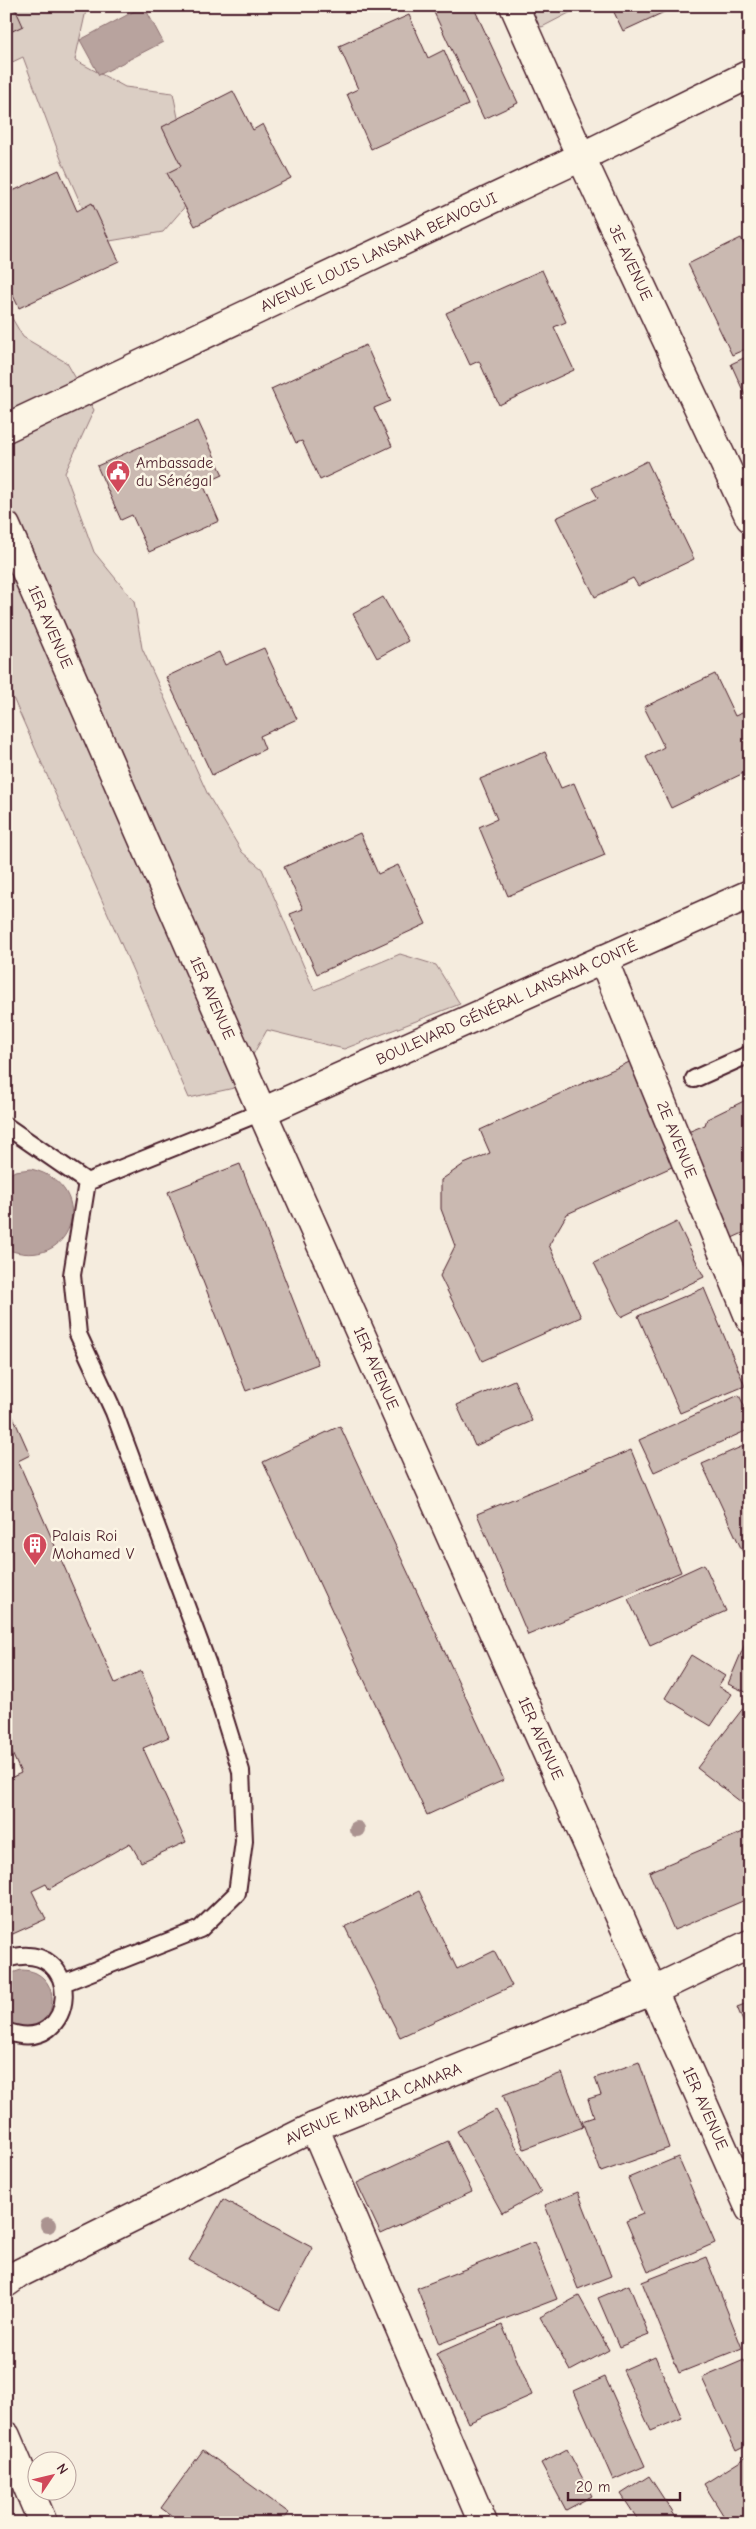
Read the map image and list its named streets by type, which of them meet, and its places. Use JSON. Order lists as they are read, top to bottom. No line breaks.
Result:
{"streets":{"street":["AVENUE LOUIS LANSANA BEAVOGUI","3E AVENUE","1ER AVENUE","BOULEVARD GÉNÉRAL LANSANA CONTÉ","2E AVENUE","AVENUE M'BALIA CAMARA"]},"crossings":[["AVENUE LOUIS LANSANA BEAVOGUI","3E AVENUE"],["1ER AVENUE","BOULEVARD GÉNÉRAL LANSANA CONTÉ"],["1ER AVENUE","AVENUE M'BALIA CAMARA"],["BOULEVARD GÉNÉRAL LANSANA CONTÉ","2E AVENUE"]],"places":{"public building":["Ambassade du Sénégal"],"building":["Palais Roi Mohamed V"]},"scale_bar":"20 m","north":"top right"}
